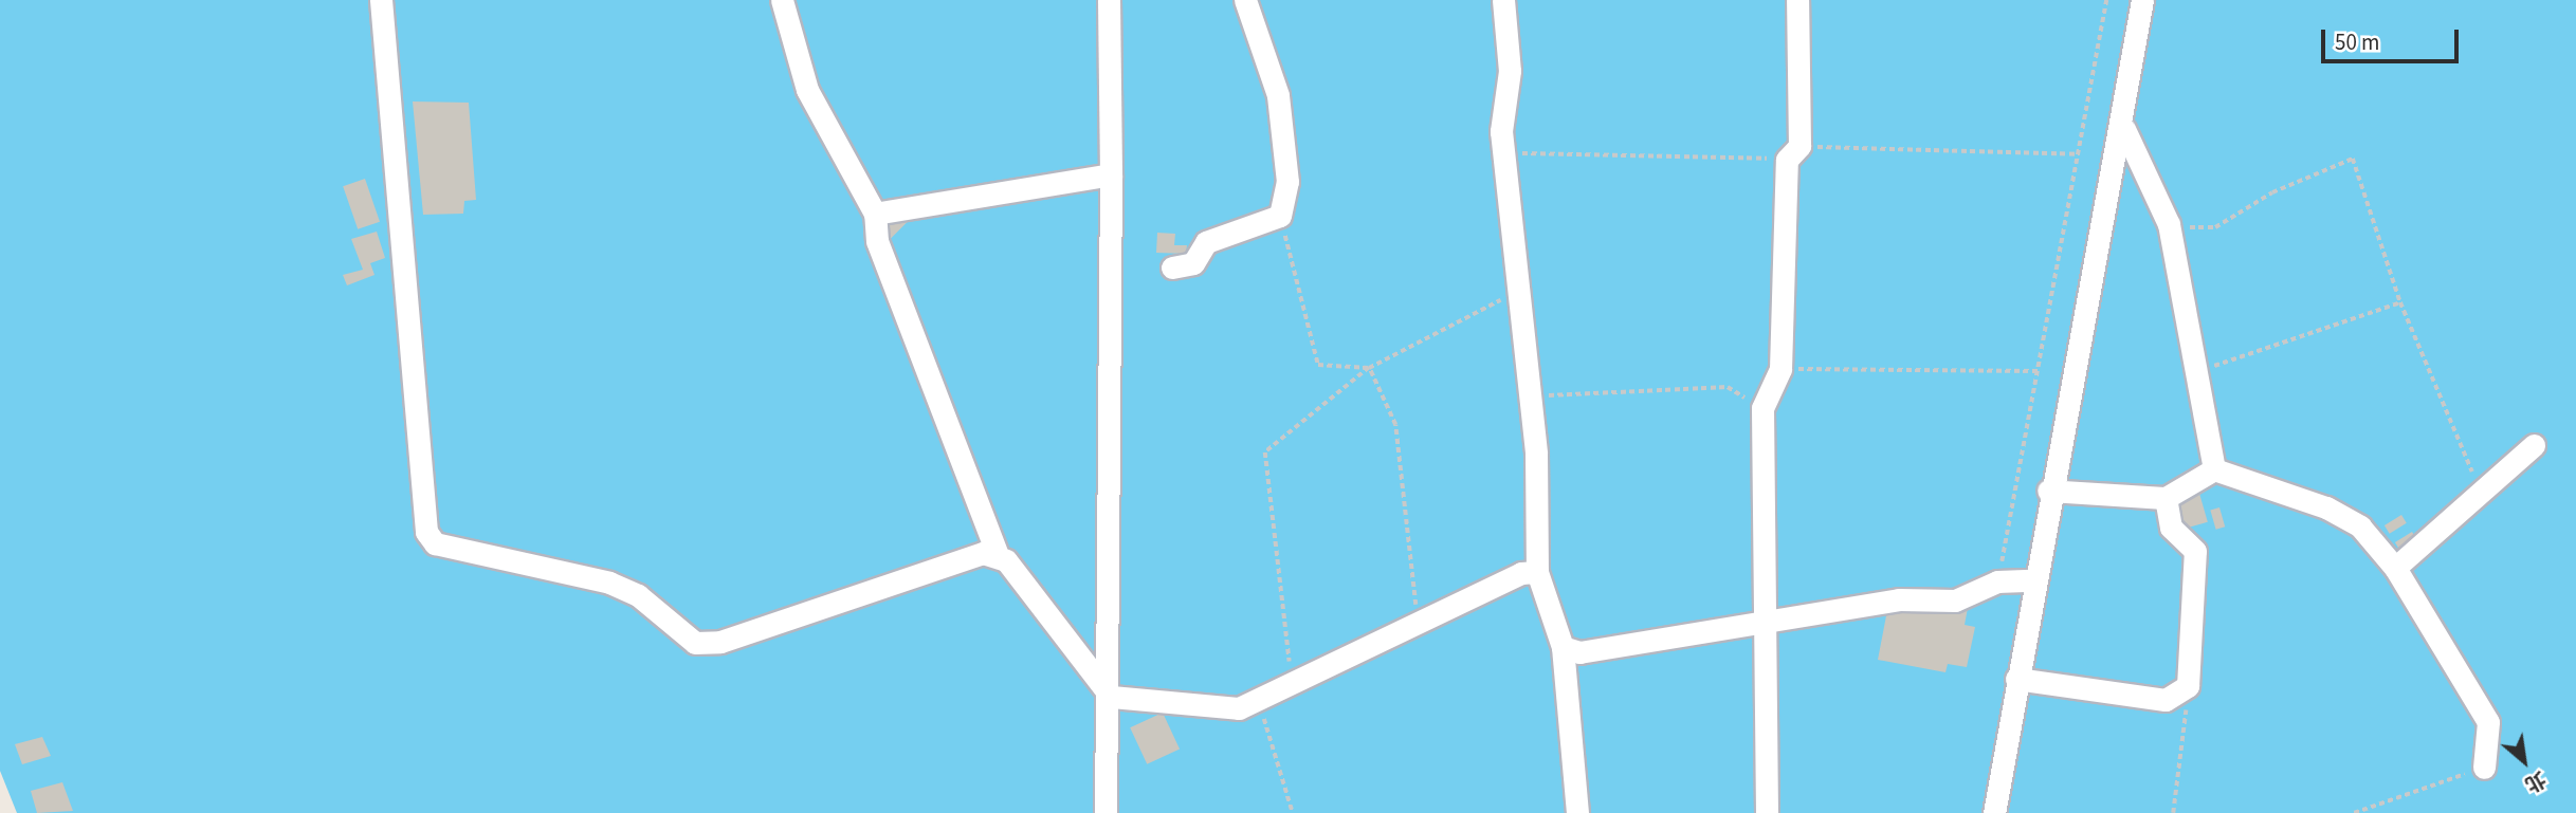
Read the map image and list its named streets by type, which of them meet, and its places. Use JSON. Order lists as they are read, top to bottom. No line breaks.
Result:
{"scale_bar":"50 m","north":"bottom right"}
